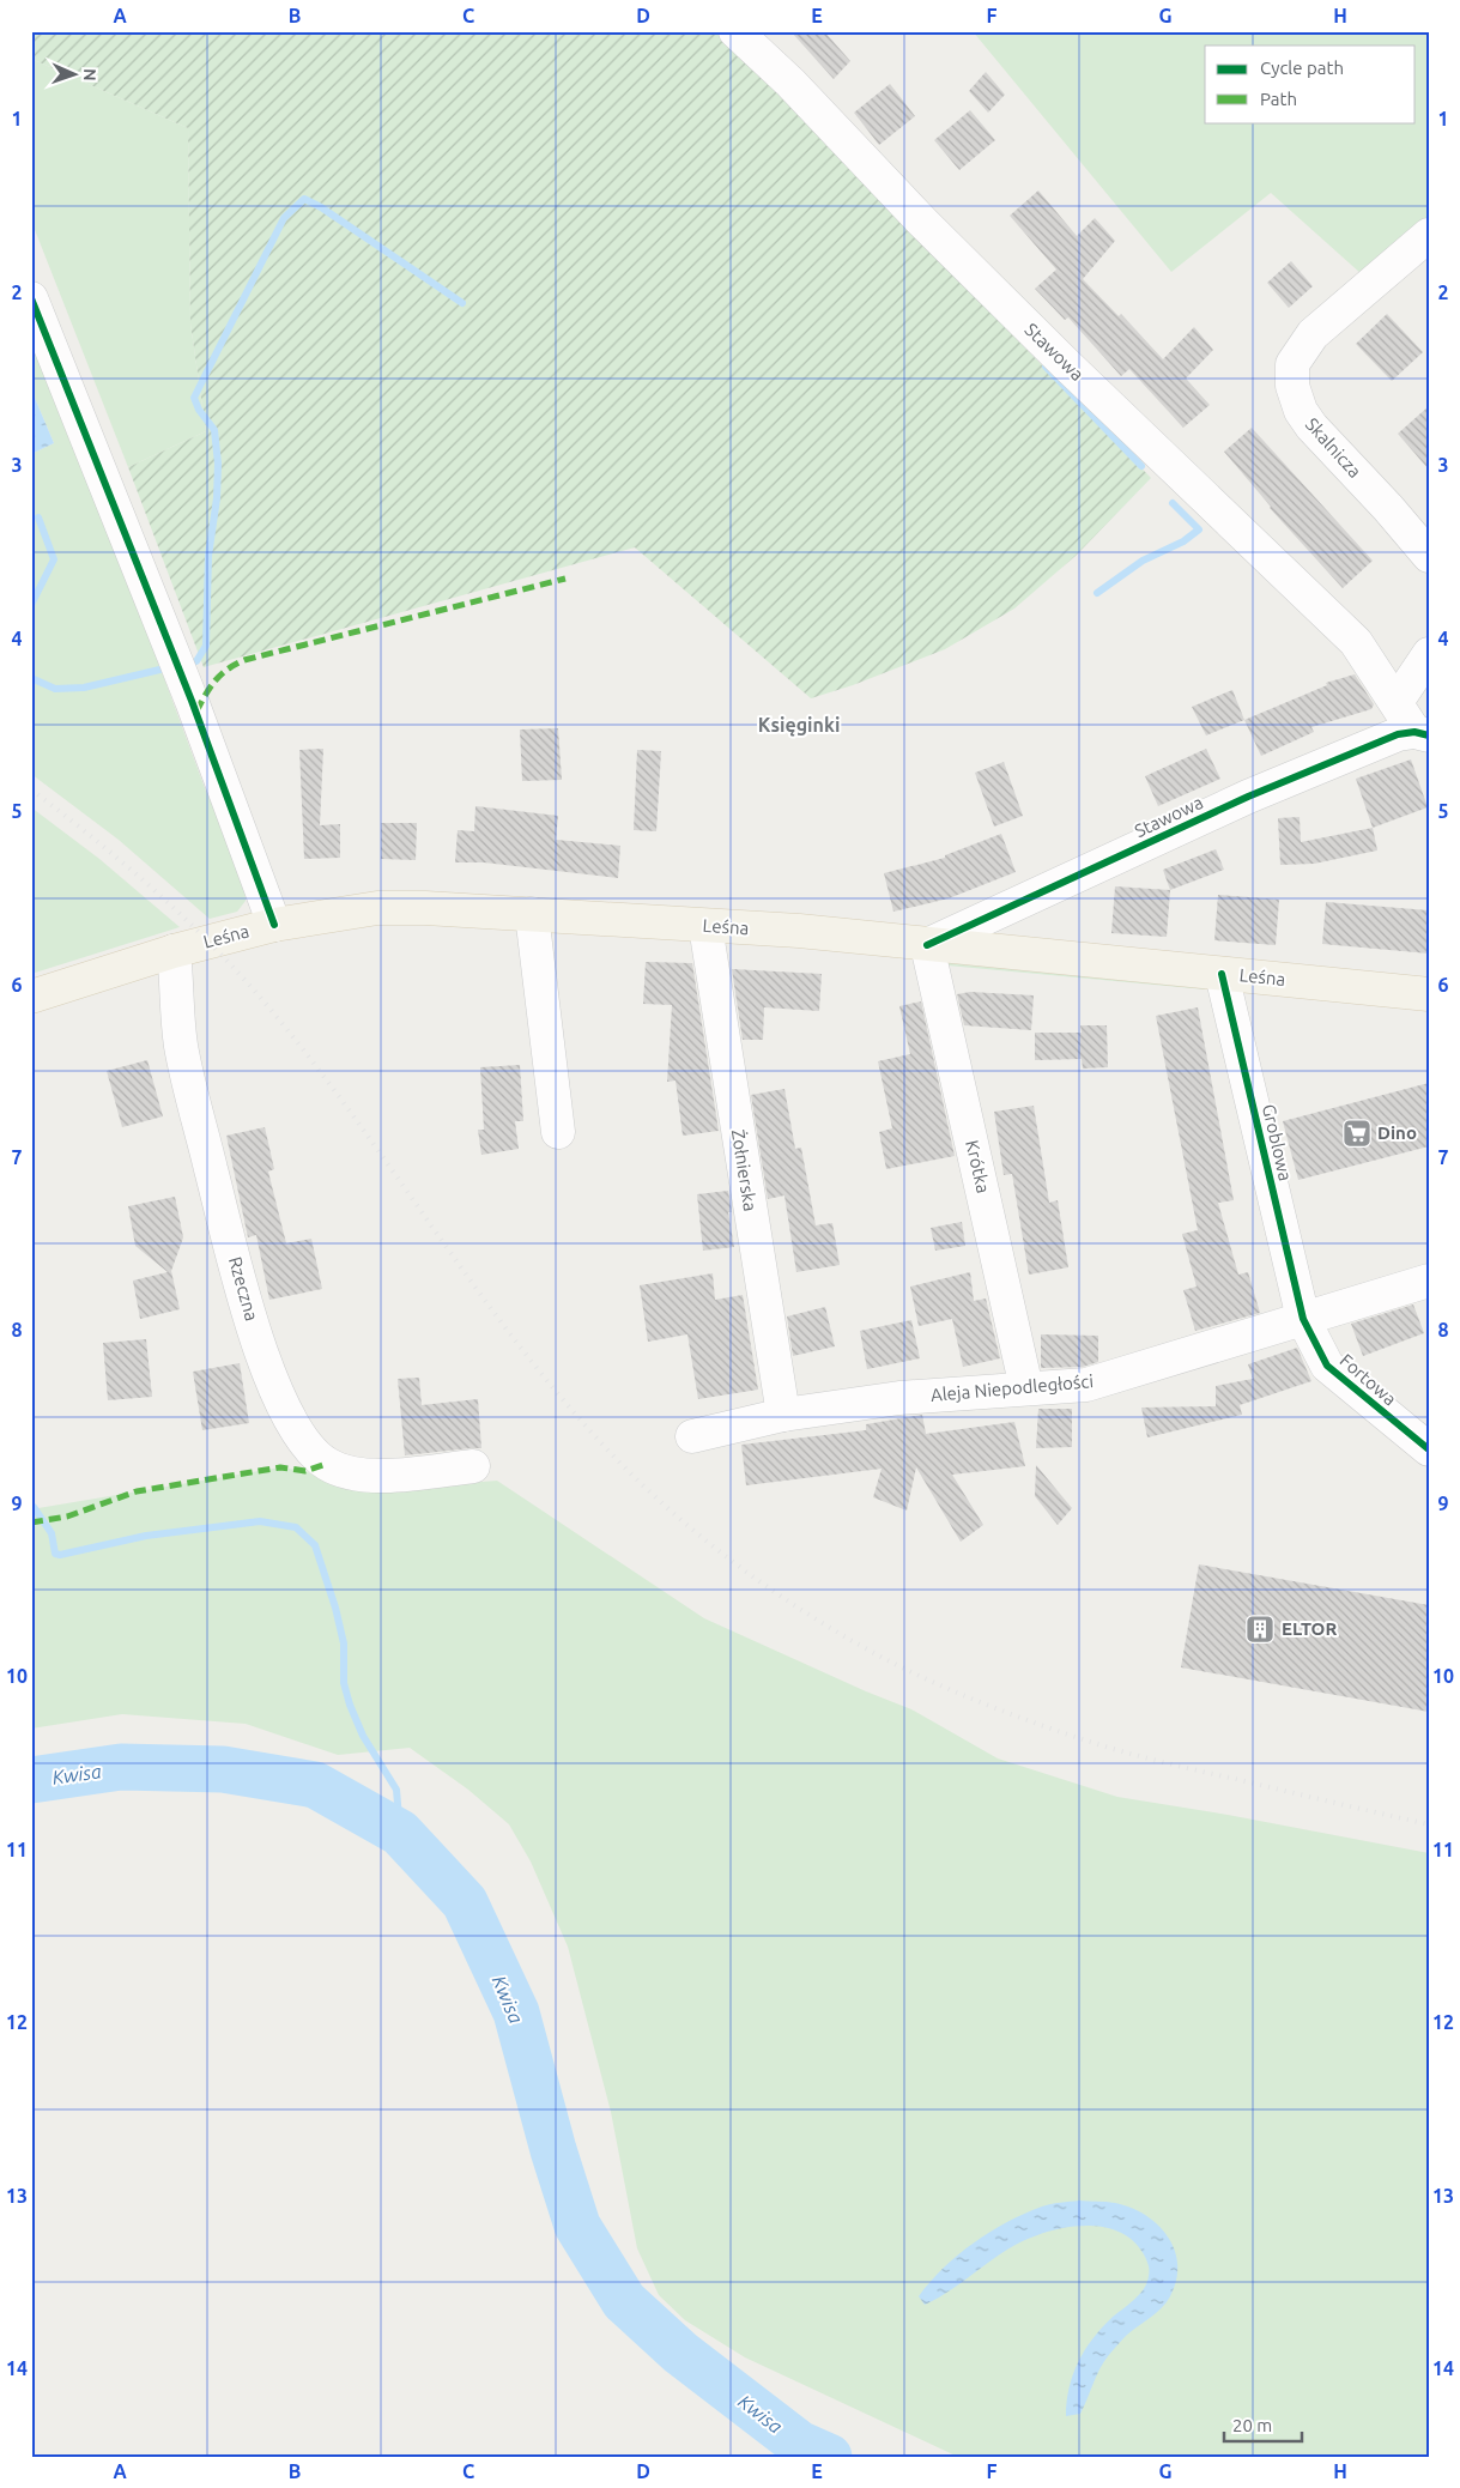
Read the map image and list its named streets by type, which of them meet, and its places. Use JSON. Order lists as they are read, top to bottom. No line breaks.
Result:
{"streets":{"main road":["Leśna"],"street":["Stawowa","Skalnicza","Groblowa","Krótka","Żołnierska","Rzeczna","Fortowa","Aleja Niepodległości"]},"crossings":[["Stawowa","Leśna"],["Stawowa","Krótka"],["Leśna","Groblowa"],["Leśna","Krótka"],["Leśna","Żołnierska"],["Leśna","Rzeczna"],["Groblowa","Fortowa"],["Groblowa","Aleja Niepodległości"],["Krótka","Aleja Niepodległości"],["Żołnierska","Aleja Niepodległości"],["Fortowa","Aleja Niepodległości"]],"districts":["Księginki"],"water":["Kwisa"],"places":{"supermarket":["Dino"],"building":["ELTOR"]},"legend":["Cycle path","Path"],"scale_bar":"20 m","north":"right","grid":{"columns":["A","B","C","D","E","F","G","H"],"rows":["1","2","3","4","5","6","7","8","9","10","11","12","13","14"]}}
